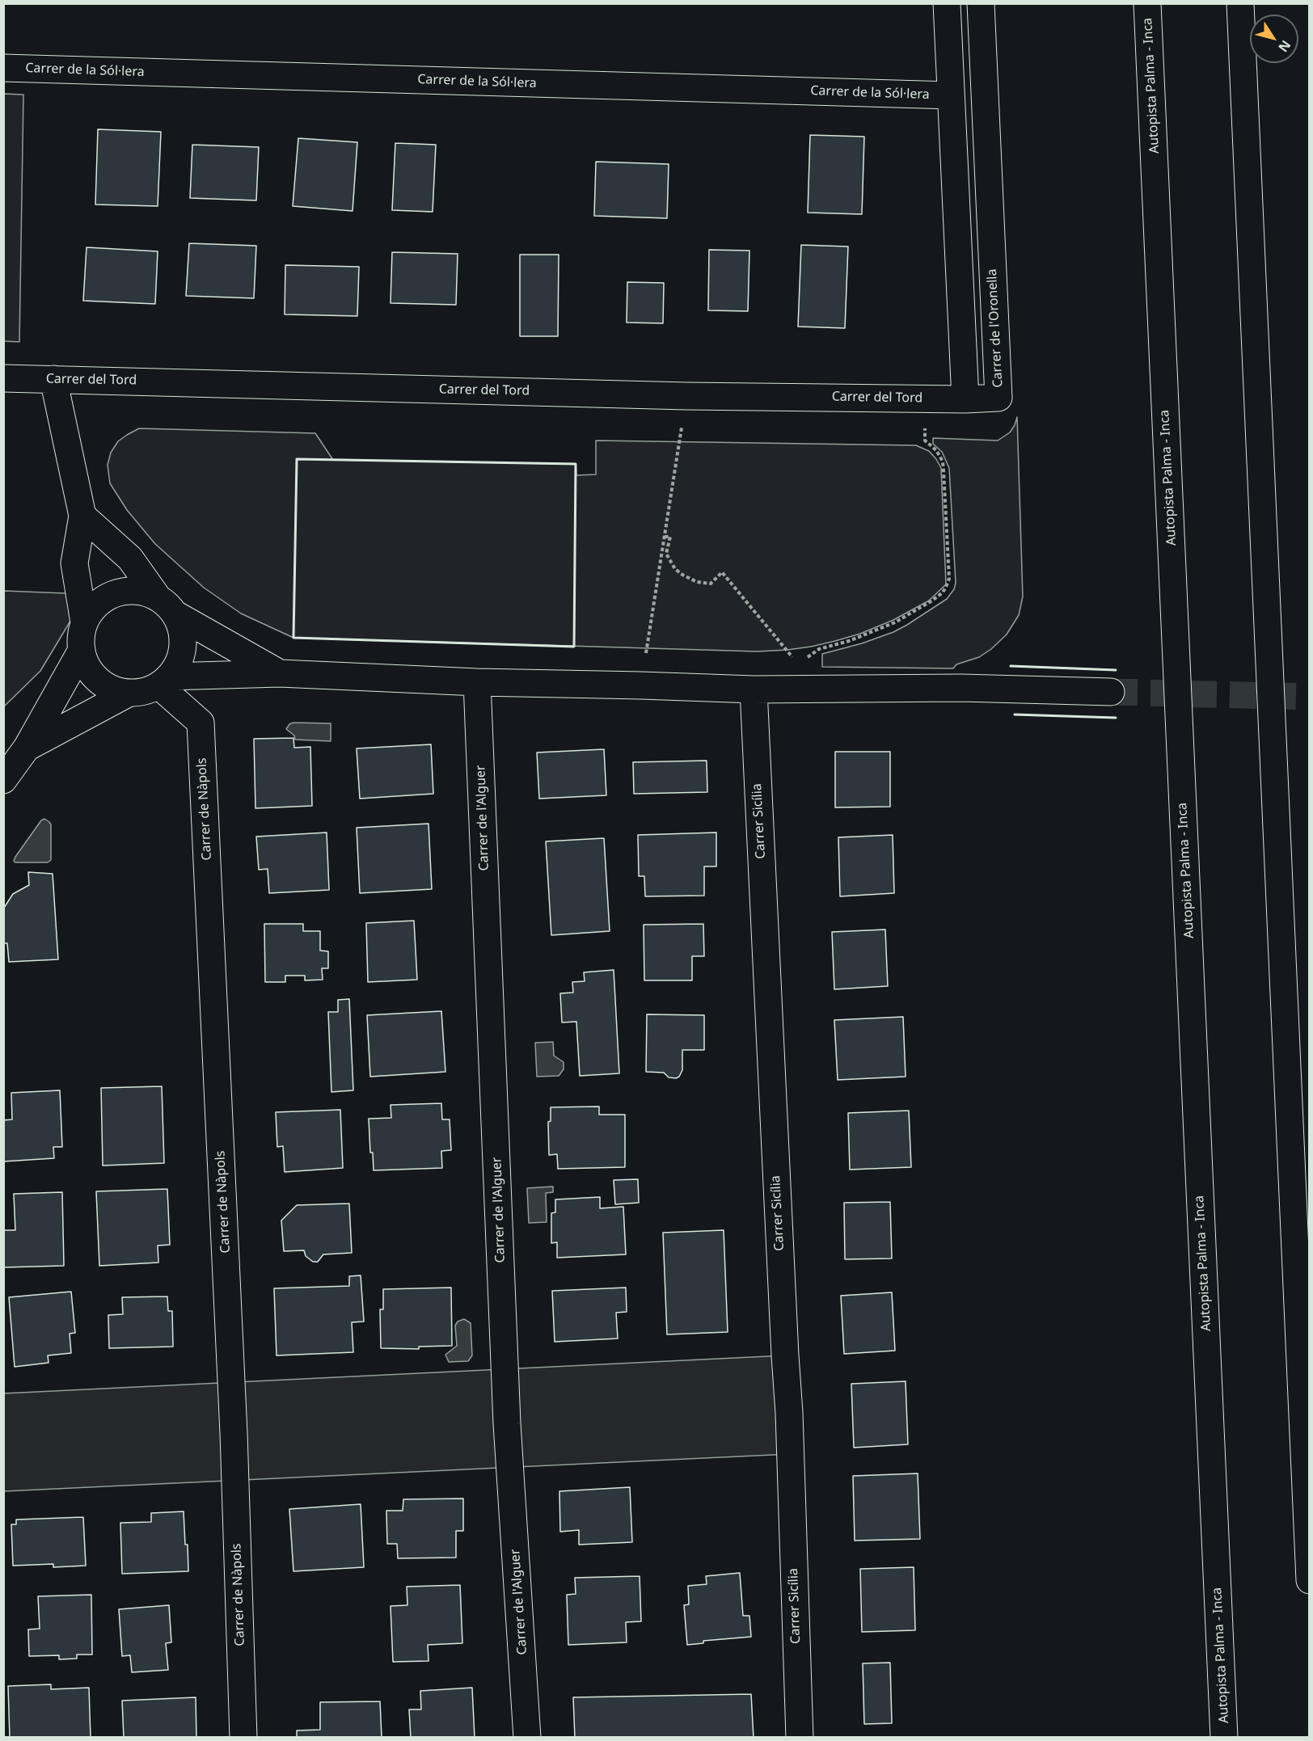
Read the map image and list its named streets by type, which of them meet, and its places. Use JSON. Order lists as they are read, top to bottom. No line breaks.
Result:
{"streets":{"main road":["Carrer de la Sól·lera","Autopista Palma - Inca","Carrer de l'Oronella","Carrer del Tord","Carrer de Nàpols","Carrer de l'Alguer","Carrer Sicília"]},"crossings":[["Carrer de l'Oronella","Carrer del Tord"]],"north":"bottom right"}
